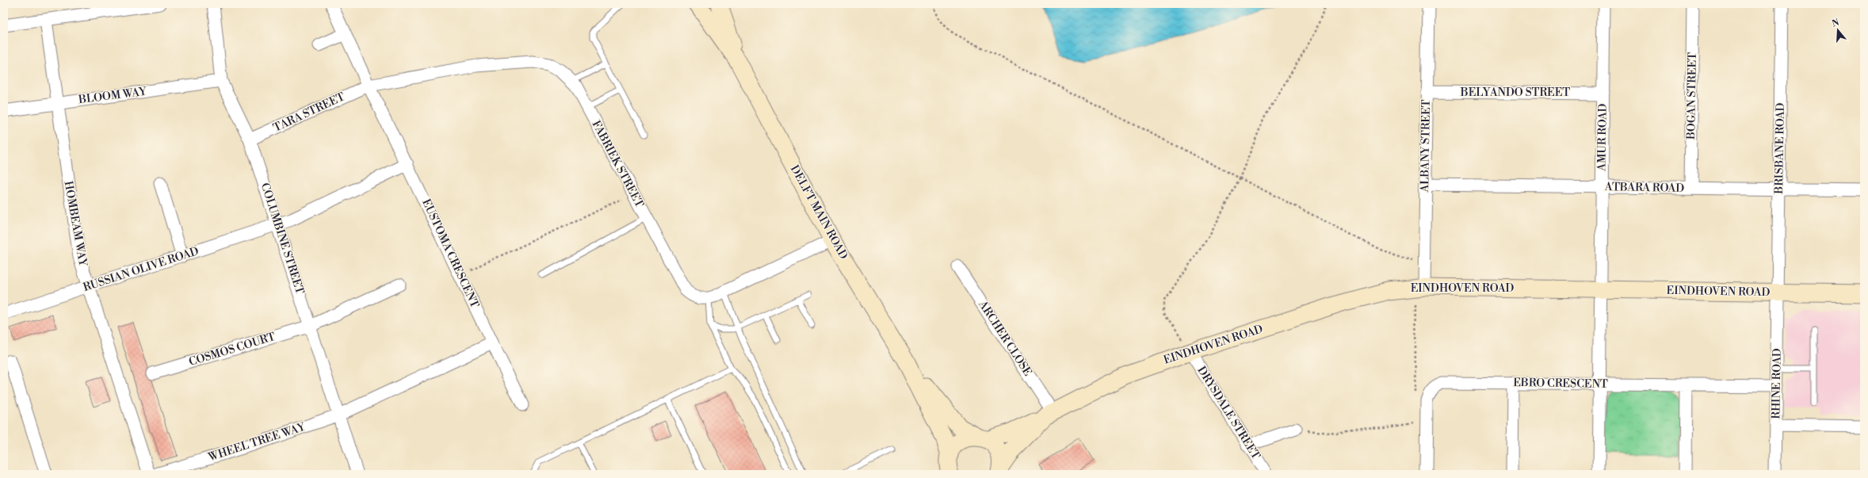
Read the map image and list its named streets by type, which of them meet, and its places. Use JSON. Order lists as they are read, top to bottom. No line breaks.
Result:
{"streets":{"street":["BELYANDO STREET","BLOOM WAY","BOGAN STREET","TARA STREET","AMUR ROAD","ALBANY STREET","BRISBANE ROAD","FABRIEK STREET","ATBARA ROAD","DELFT MAIN ROAD","HOMBEAM WAY","COLUMBINE STREET","EUSTOMA CRESCENT","RUSSIAN OLIVE ROAD","EINDHOVEN ROAD","ARCHER CLOSE","COSMOS COURT","EBRO CRESCENT","RHINE ROAD","DRYSDALE STREET","WHEEL TREE WAY"]},"crossings":[["BELYANDO STREET","AMUR ROAD"],["BELYANDO STREET","ALBANY STREET"],["BLOOM WAY","HOMBEAM WAY"],["BLOOM WAY","COLUMBINE STREET"],["BOGAN STREET","ATBARA ROAD"],["TARA STREET","FABRIEK STREET"],["TARA STREET","COLUMBINE STREET"],["TARA STREET","EUSTOMA CRESCENT"],["AMUR ROAD","ATBARA ROAD"],["AMUR ROAD","EINDHOVEN ROAD"],["AMUR ROAD","EBRO CRESCENT"],["ALBANY STREET","ATBARA ROAD"],["ALBANY STREET","EINDHOVEN ROAD"],["BRISBANE ROAD","ATBARA ROAD"],["BRISBANE ROAD","EINDHOVEN ROAD"],["BRISBANE ROAD","RHINE ROAD"],["FABRIEK STREET","DELFT MAIN ROAD"],["FABRIEK STREET","EUSTOMA CRESCENT"],["DELFT MAIN ROAD","EINDHOVEN ROAD"],["HOMBEAM WAY","RUSSIAN OLIVE ROAD"],["COLUMBINE STREET","RUSSIAN OLIVE ROAD"],["COLUMBINE STREET","COSMOS COURT"],["COLUMBINE STREET","WHEEL TREE WAY"],["EINDHOVEN ROAD","ARCHER CLOSE"],["EINDHOVEN ROAD","RHINE ROAD"],["EINDHOVEN ROAD","DRYSDALE STREET"],["EBRO CRESCENT","RHINE ROAD"]],"north":"top"}
